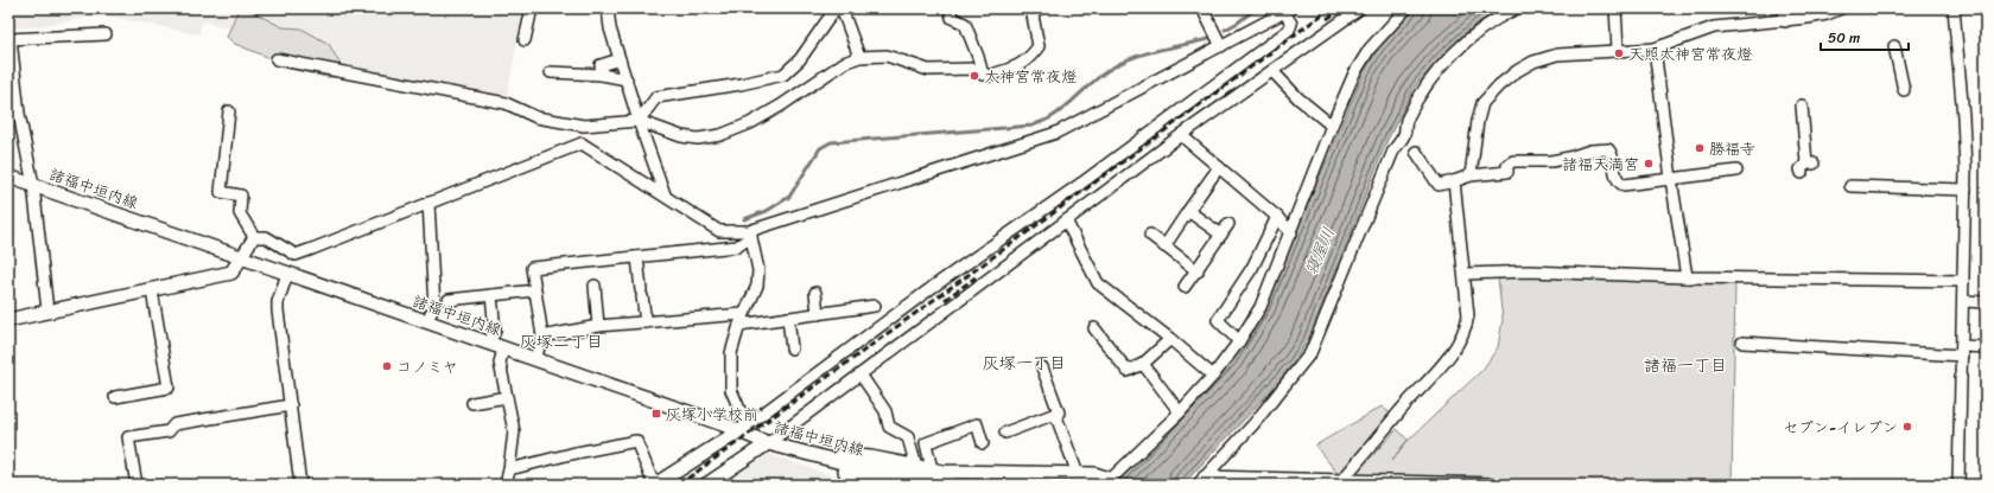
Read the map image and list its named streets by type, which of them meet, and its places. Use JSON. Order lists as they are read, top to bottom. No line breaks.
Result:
{"streets":{"street":["諸福中垣内線"]},"districts":["灰塚二丁目","灰塚一丁目","諸福一丁目"],"water":["寝屋川"],"places":{"other":["天照太神宮常夜燈","太神宮常夜燈","勝福寺","諸福天満宮","コノミヤ","セブン-イレブン"],"transit":["灰塚小学校前"]},"scale_bar":"50 m"}
